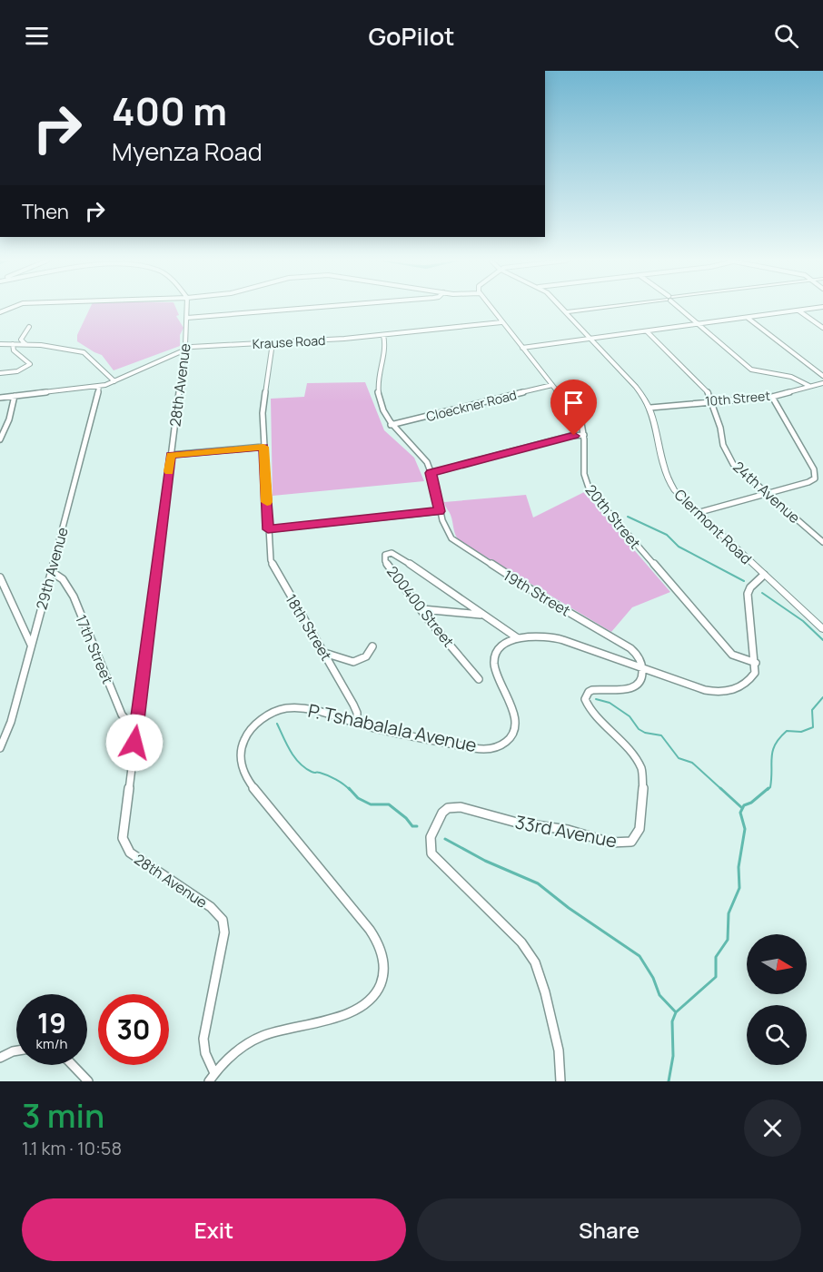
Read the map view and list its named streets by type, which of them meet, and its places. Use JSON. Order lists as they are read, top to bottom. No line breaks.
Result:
{"streets":{"street":["Krause Road","28th Avenue","10th Street","Cloeckner Road","24th Avenue","20th Street","Clermont Road","29th Avenue","19th Street","200400 Street","18th Street","17th Street","P. Tshabalala Avenue","33rd Avenue"]},"crossings":[["Krause Road","28th Avenue"],["Krause Road","20th Street"],["Krause Road","18th Street"],["28th Avenue","17th Street"],["28th Avenue","P. Tshabalala Avenue"],["10th Street","24th Avenue"],["10th Street","Clermont Road"],["Cloeckner Road","20th Street"],["Cloeckner Road","19th Street"],["29th Avenue","17th Street"],["19th Street","33rd Avenue"],["200400 Street","P. Tshabalala Avenue"],["18th Street","P. Tshabalala Avenue"]],"north":"right","page":{"header":"GoPilot","turn":["400 m","Myenza Road"],"then":"Then","speed":"19 km/h","limit":"30","heading":["3 min","1.1 km · 10:58"],"buttons":["Exit","Share"]}}
